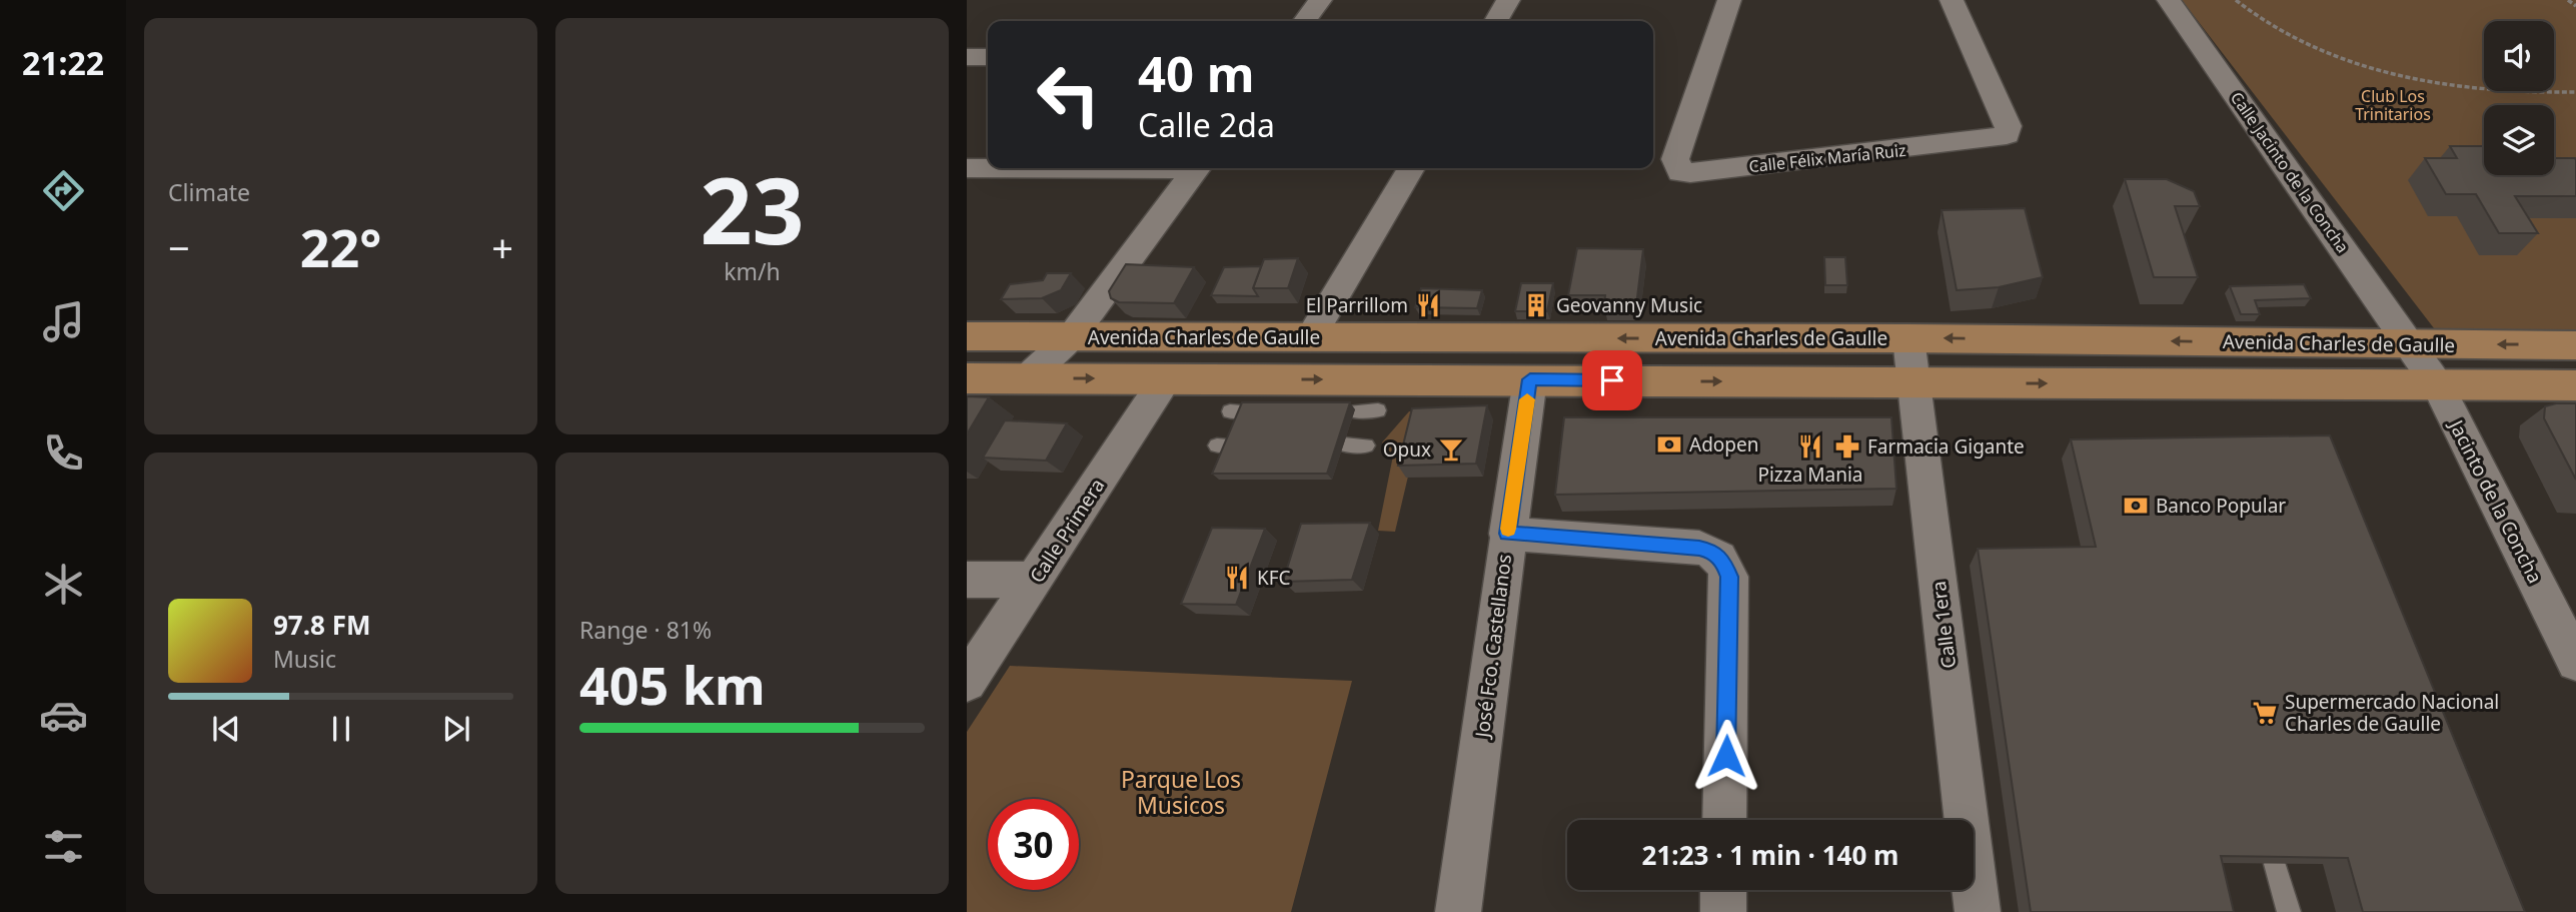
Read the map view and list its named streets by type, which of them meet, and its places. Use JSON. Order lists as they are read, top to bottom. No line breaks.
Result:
{"streets":{"main road":["Avenida Charles de Gaulle"],"street":["Calle Félix María Ruiz","Calle Jacinto de la Concha","Jacinto de la Concha","Calle Primera","Calle 1era","José Fco. Castellanos"]},"crossings":[["Calle Jacinto de la Concha","Avenida Charles de Gaulle"],["Calle Jacinto de la Concha","Jacinto de la Concha"],["Avenida Charles de Gaulle","Jacinto de la Concha"],["Avenida Charles de Gaulle","Calle Primera"],["Avenida Charles de Gaulle","Calle 1era"],["Avenida Charles de Gaulle","José Fco. Castellanos"]],"parks":["Club Los Trinitarios","Parque Los Musicos"],"places":{"restaurant":["El Parrillom","Pizza Mania","KFC"],"building":["Geovanny Music"],"bank":["Adopen","Banco Popular"],"pharmacy":["Farmacia Gigante"],"bar":["Opux"],"supermarket":["Supermercado Nacional Charles de Gaulle"]},"page":{"tabs":"21:22","tile":["Climate",["23","km/h"],["Range · 81%","405 km"]],"turn":["40 m","Calle 2da"],"heat":["−","22°","+"],"song":["97.8 FM","Music"],"limit":"30","trip":"21:23 · 1 min · 140 m"}}
